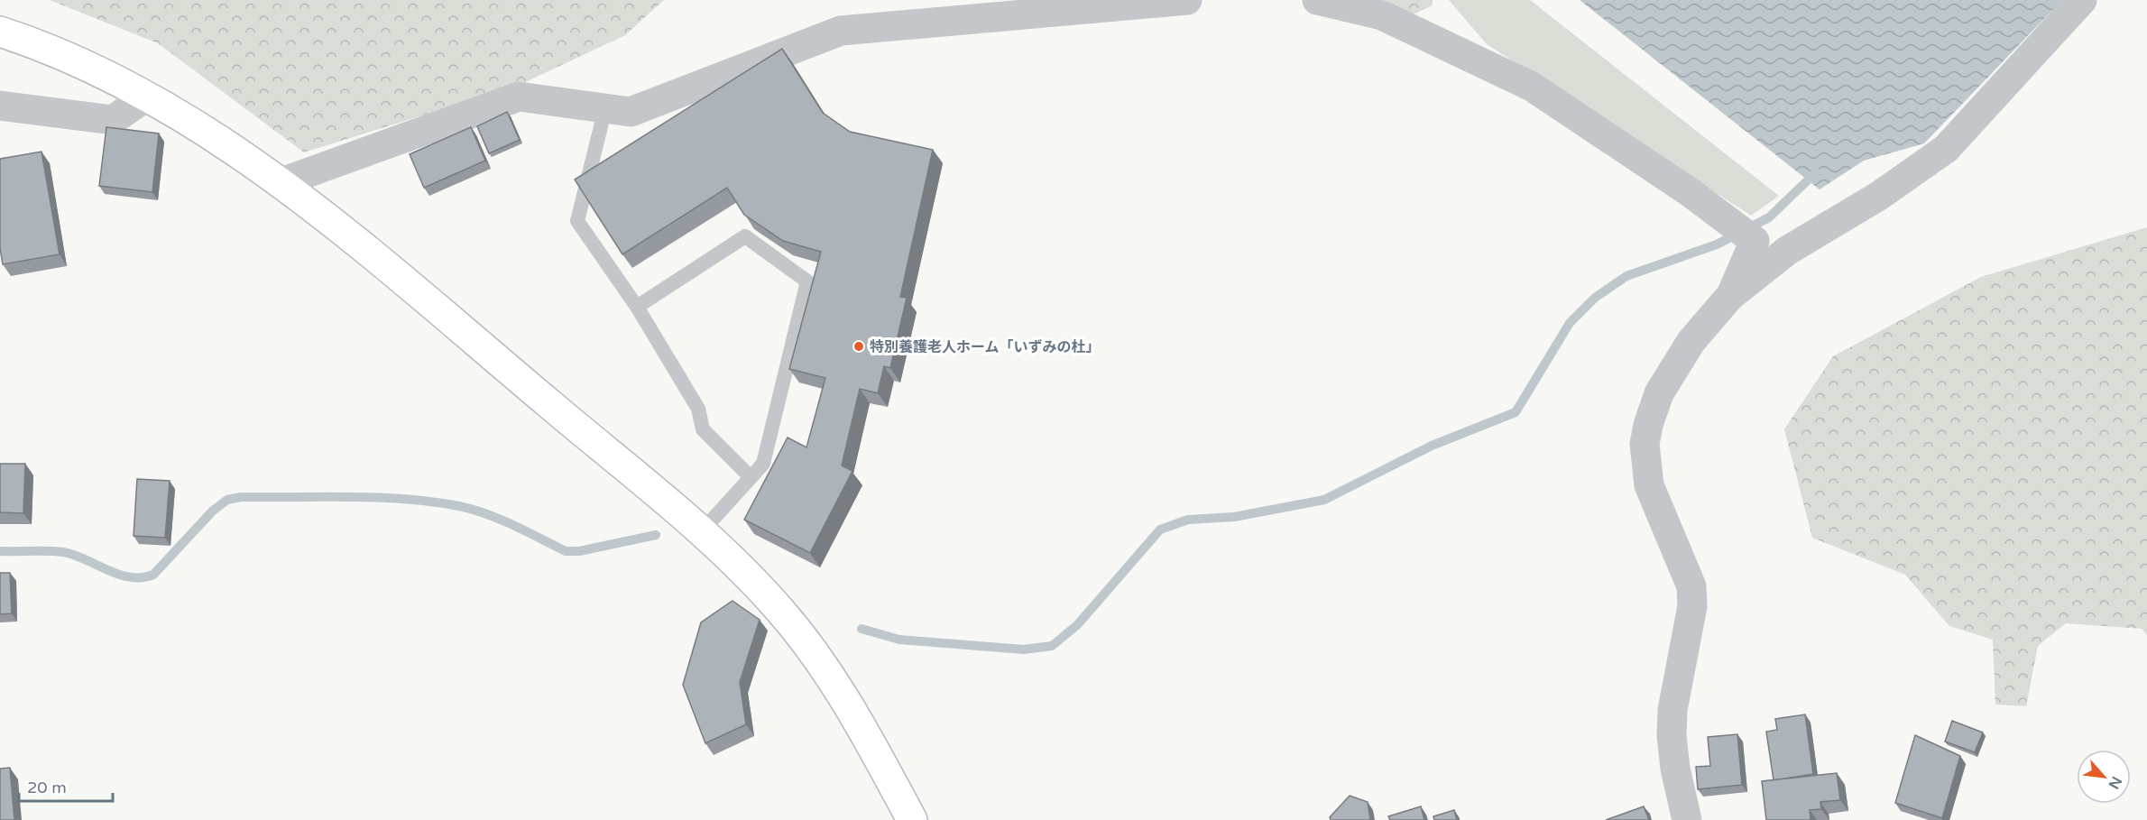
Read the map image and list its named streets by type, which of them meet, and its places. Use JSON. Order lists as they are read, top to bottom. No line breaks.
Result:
{"places":["特別養護老人ホーム「いずみの杜」"],"scale_bar":"20 m","north":"bottom right"}
